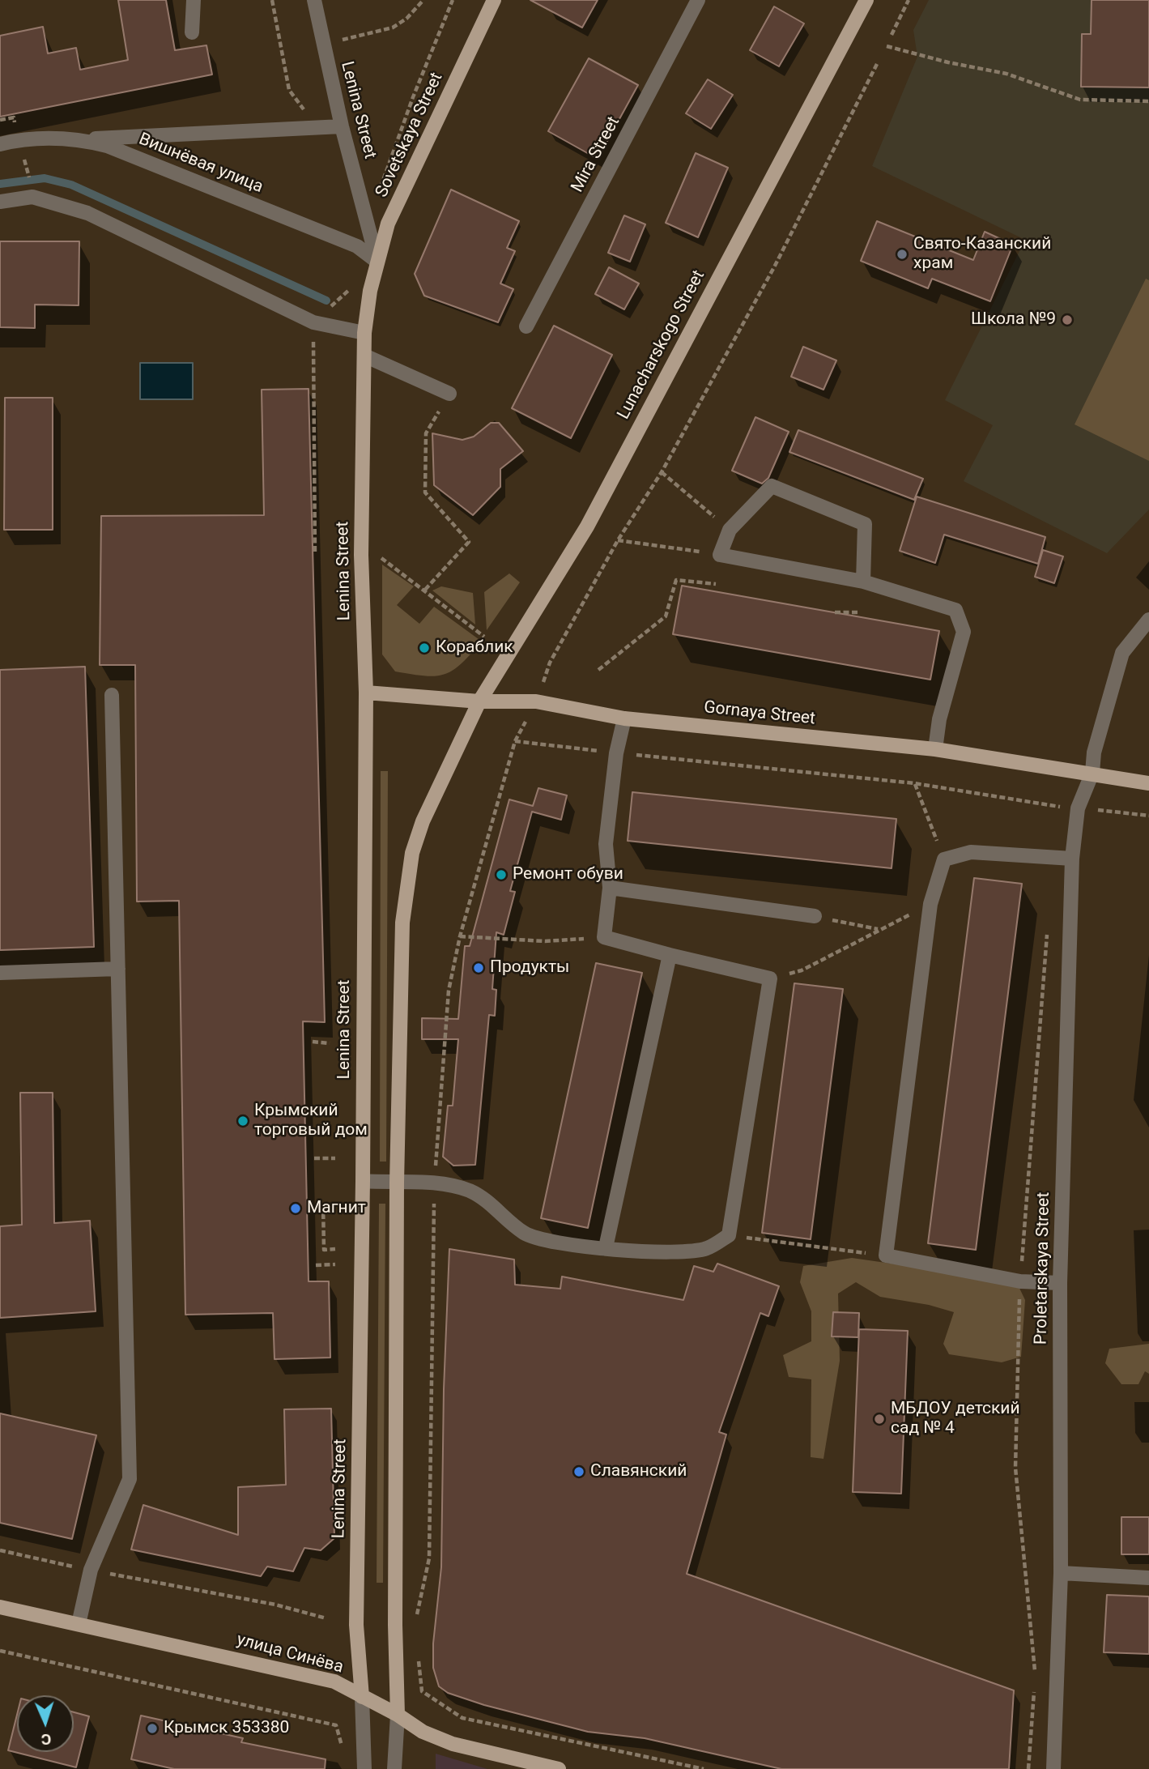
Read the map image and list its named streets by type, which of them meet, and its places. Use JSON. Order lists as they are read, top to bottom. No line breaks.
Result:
{"streets":{"main road":["Lenina Street","Sovetskaya Street","Lunacharskogo Street","Gornaya Street","улица Синёва"],"street":["Mira Street","Вишнёвая улица","Proletarskaya Street"]},"crossings":[["Lenina Street","Sovetskaya Street"],["Lenina Street","Вишнёвая улица"],["Lenina Street","Gornaya Street"],["Lenina Street","улица Синёва"],["Sovetskaya Street","Вишнёвая улица"],["Lunacharskogo Street","Gornaya Street"],["Gornaya Street","Proletarskaya Street"]],"places":["Свято-Казанский храм","Школа №9","Кораблик","Ремонт обуви","Продукты","Крымский торговый дом","Магнит","МБДОУ детский сад № 4","Славянский","Крымск 353380"],"north":"bottom"}
